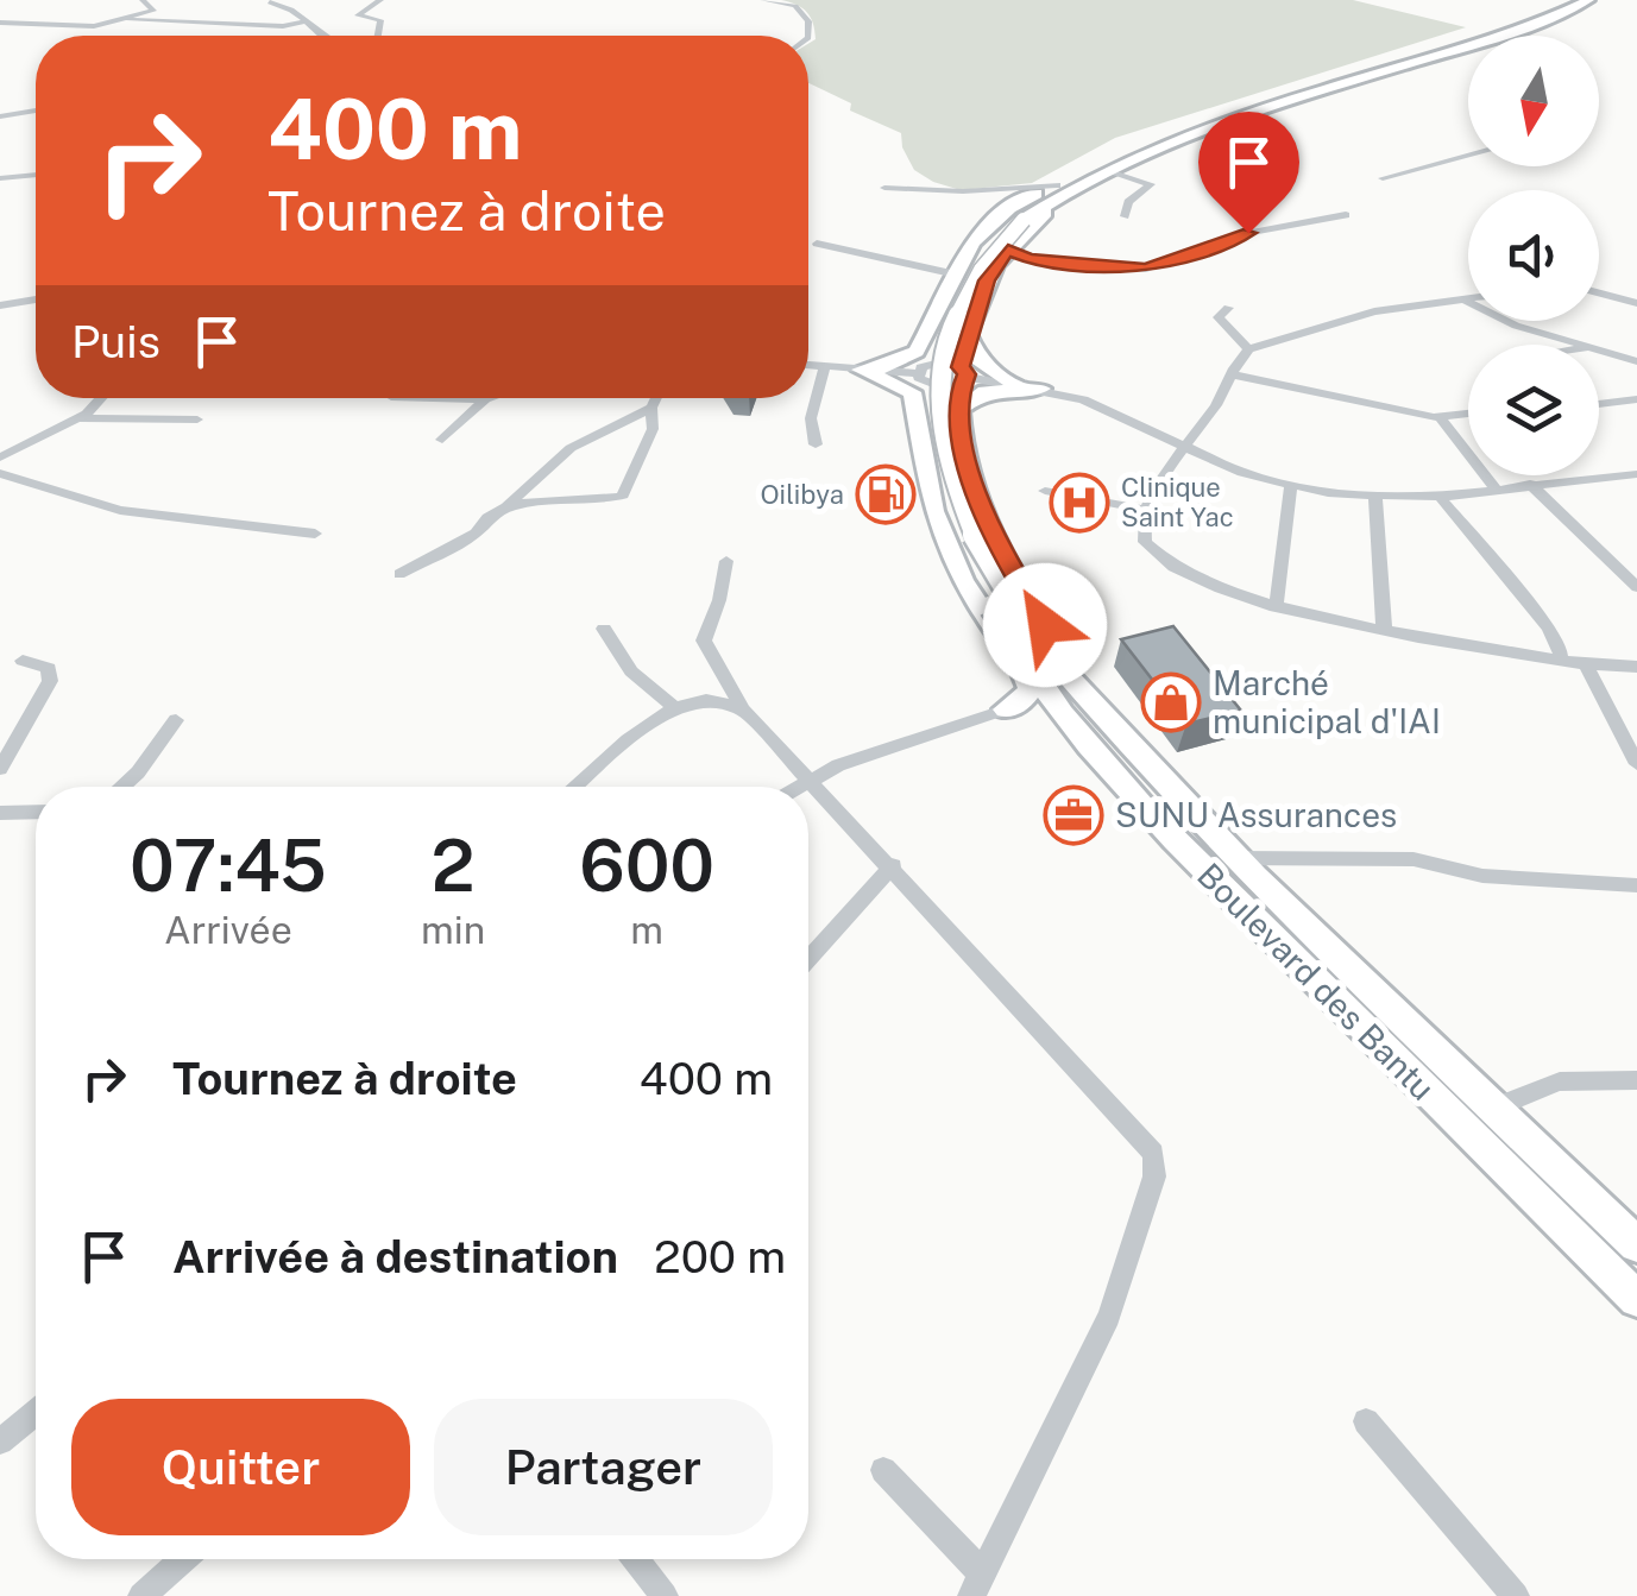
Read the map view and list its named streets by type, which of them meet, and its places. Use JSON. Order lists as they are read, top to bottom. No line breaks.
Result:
{"streets":{"highway":["Boulevard des Bantu"]},"places":{"fuel station":["Oilibya"],"hospital":["Clinique Saint Yac"],"shop":["Marché municipal d'IAI"],"office":["SUNU Assurances"]},"north":"bottom","page":{"turn":["400 m","Tournez à droite"],"then":"Puis","eta":["07:45","Arrivée","2","min","600","m"],"list":[{"name":"Tournez à droite","value":"400 m"},{"name":"Arrivée à destination","value":"200 m"}],"buttons":["Quitter","Partager"]}}
